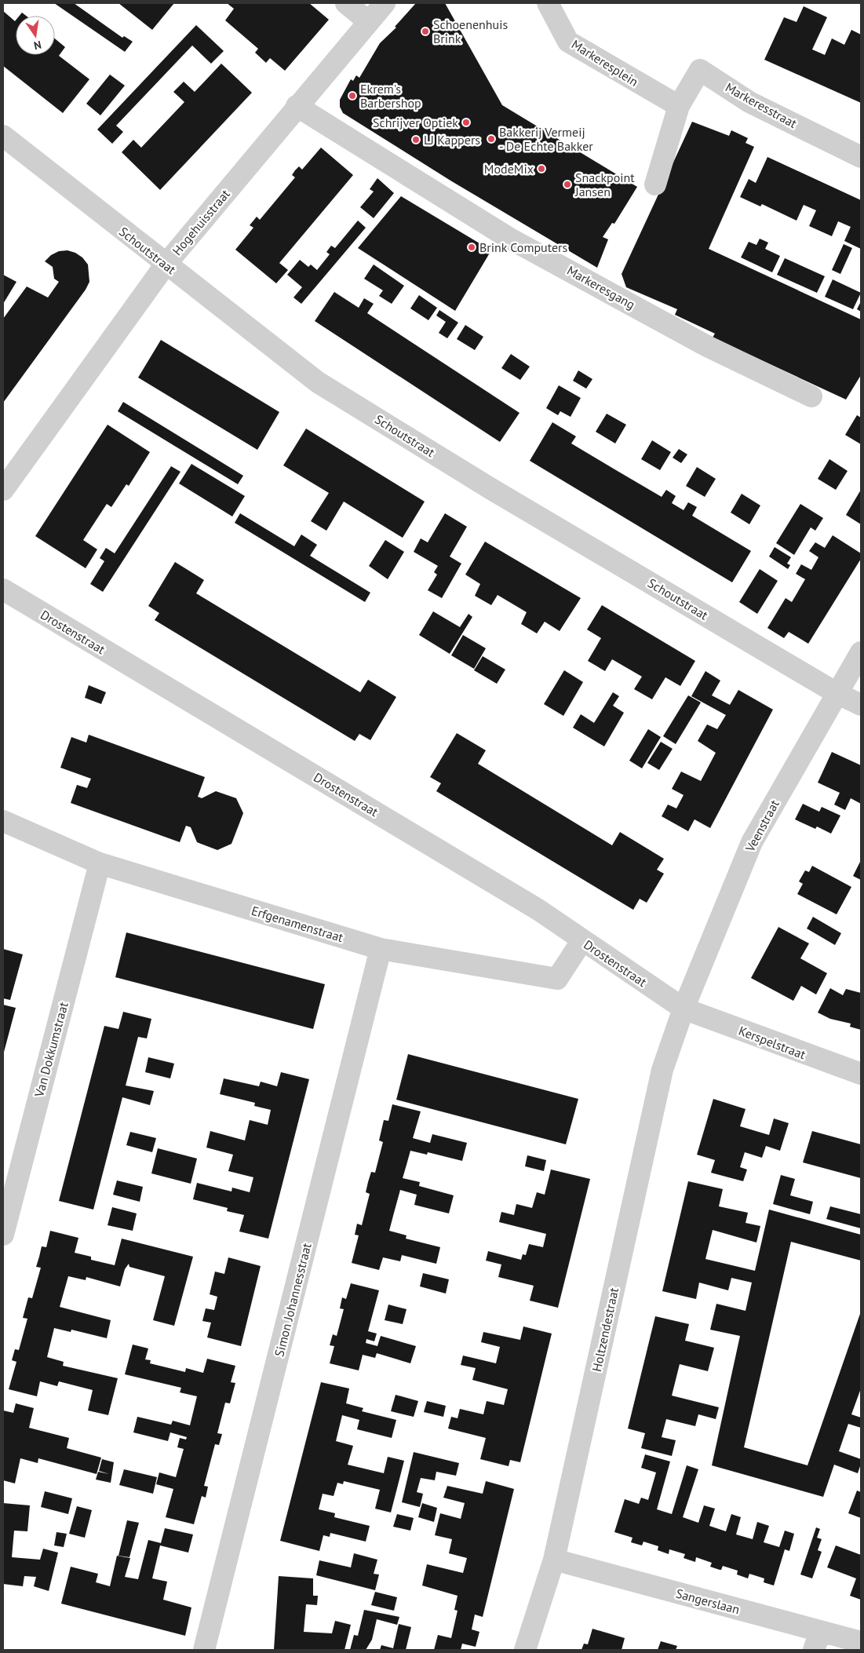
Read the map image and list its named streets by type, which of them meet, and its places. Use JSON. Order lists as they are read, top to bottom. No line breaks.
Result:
{"streets":{"street":["Markeresplein","Markeresstraat","Hogehuisstraat","Schoutstraat","Markeresgang","Drostenstraat","Veenstraat","Erfgenamenstraat","Kerspelstraat","Van Dokkumstraat","Simon Johannesstraat","Holtzendestraat","Sangerslaan"]},"crossings":[["Markeresplein","Markeresstraat"],["Hogehuisstraat","Schoutstraat"],["Hogehuisstraat","Markeresgang"],["Schoutstraat","Veenstraat"],["Drostenstraat","Veenstraat"],["Drostenstraat","Erfgenamenstraat"],["Drostenstraat","Kerspelstraat"],["Drostenstraat","Holtzendestraat"],["Veenstraat","Kerspelstraat"],["Veenstraat","Holtzendestraat"],["Erfgenamenstraat","Van Dokkumstraat"],["Erfgenamenstraat","Simon Johannesstraat"],["Kerspelstraat","Holtzendestraat"],["Holtzendestraat","Sangerslaan"]],"places":["Schoenenhuis Brink","Ekrem's Barbershop","Schrijver Optiek","Bakkerij Vermeij - De Echte Bakker","LJ Kappers","ModeMix","Snackpoint Jansen","Brink Computers"],"north":"bottom"}
